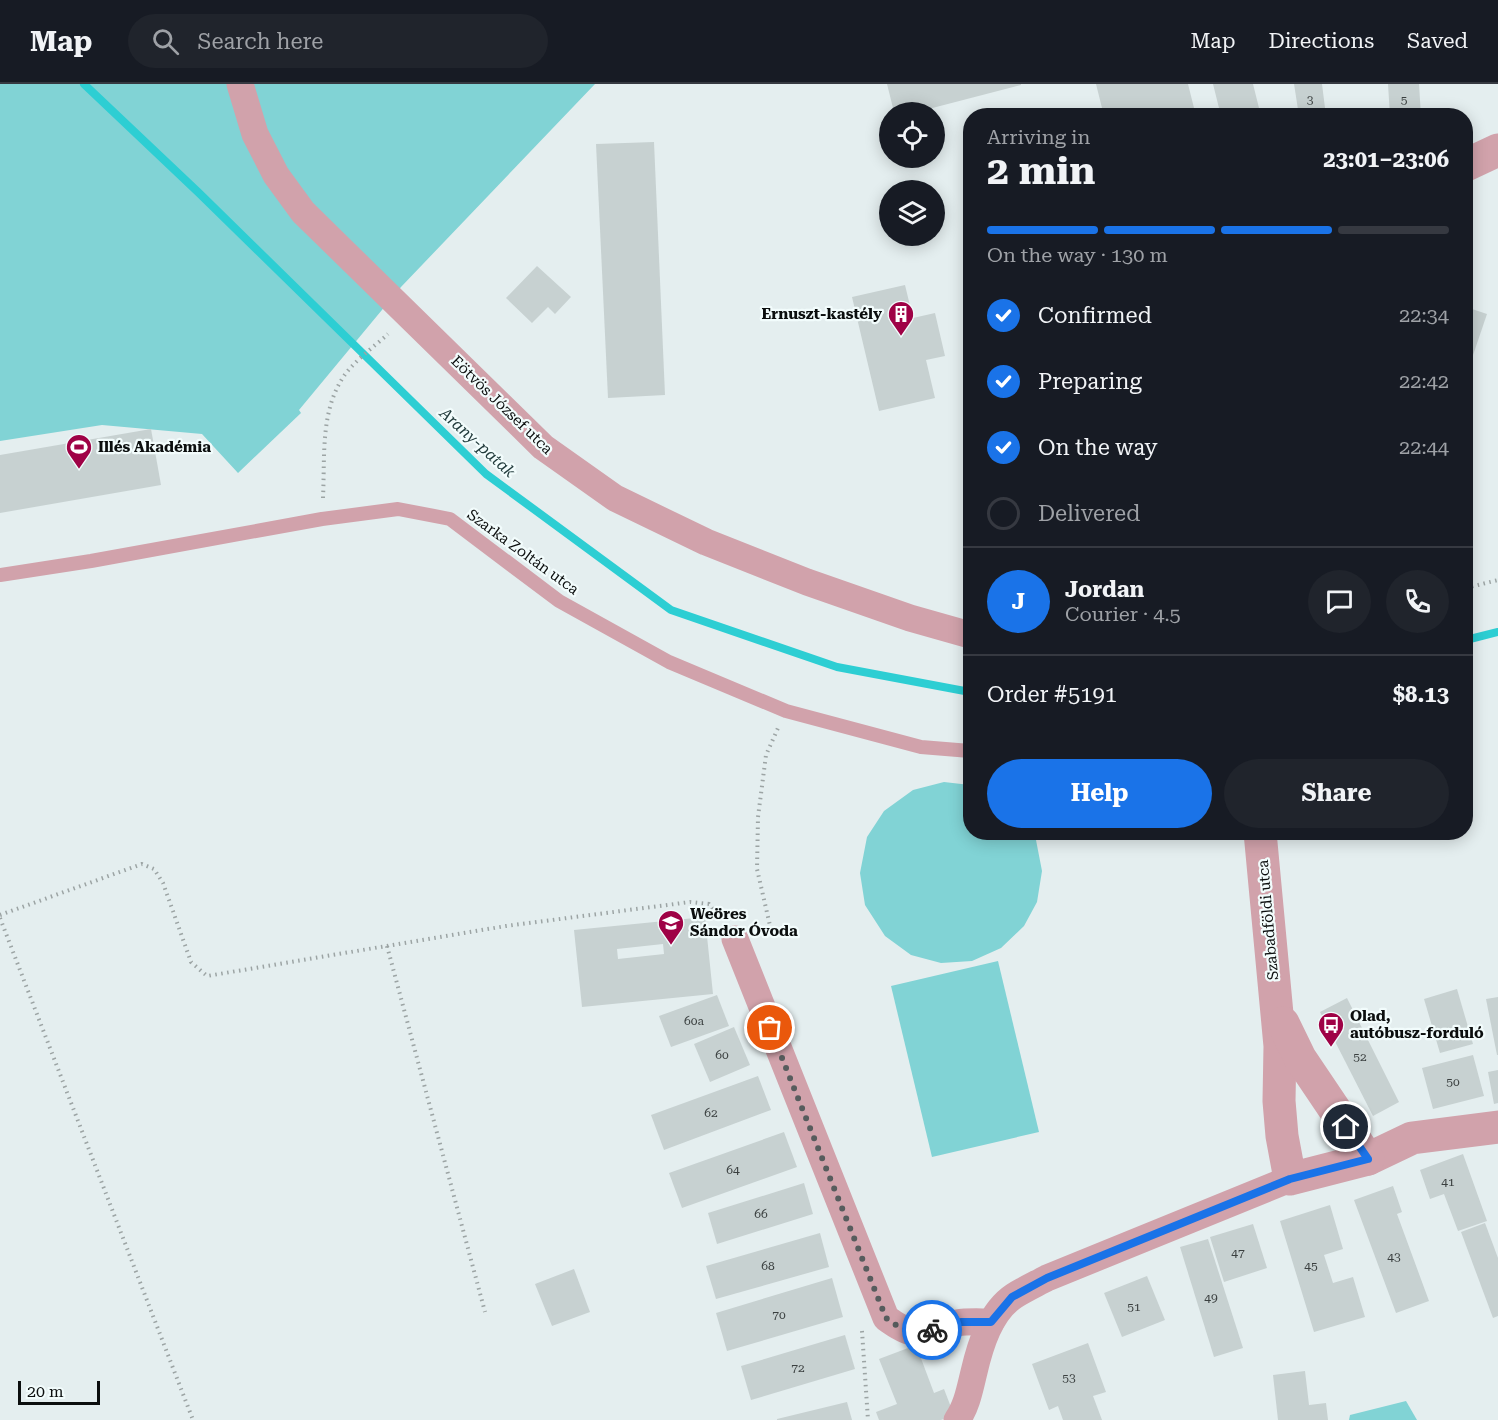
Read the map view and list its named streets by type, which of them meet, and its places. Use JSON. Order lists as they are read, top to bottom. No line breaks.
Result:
{"streets":{"street":["Eötvös József utca","Szabadföldi utca"],"lane":["Szarka Zoltán utca"]},"water":["Arany-patak"],"places":{"building":["Ernuszt-kastély"],"sports":["Illés Akadémia"],"school or university":["Weöres Sándor Óvoda"],"bus stop":["Olad, autóbusz-forduló"]},"house_numbers":["3","5","60a","60","52","50","62","64","41","66","47","43","68","45","49","51","70","72","53"],"scale_bar":"20 m","page":{"header":"Map","search":"Search here","nav":["Map","Directions","Saved"],"heading":["2 min","Arriving in","23:01–23:06"],"panel":["Jordan","Courier · 4.5","Order #5191","$8.13"],"bar":"On the way · 130 m","list":[["Confirmed","22:34"],["Preparing","22:42"],["On the way","22:44"],"Delivered"],"round":"J","buttons":["Help","Share"],"scale":"20 m"}}
